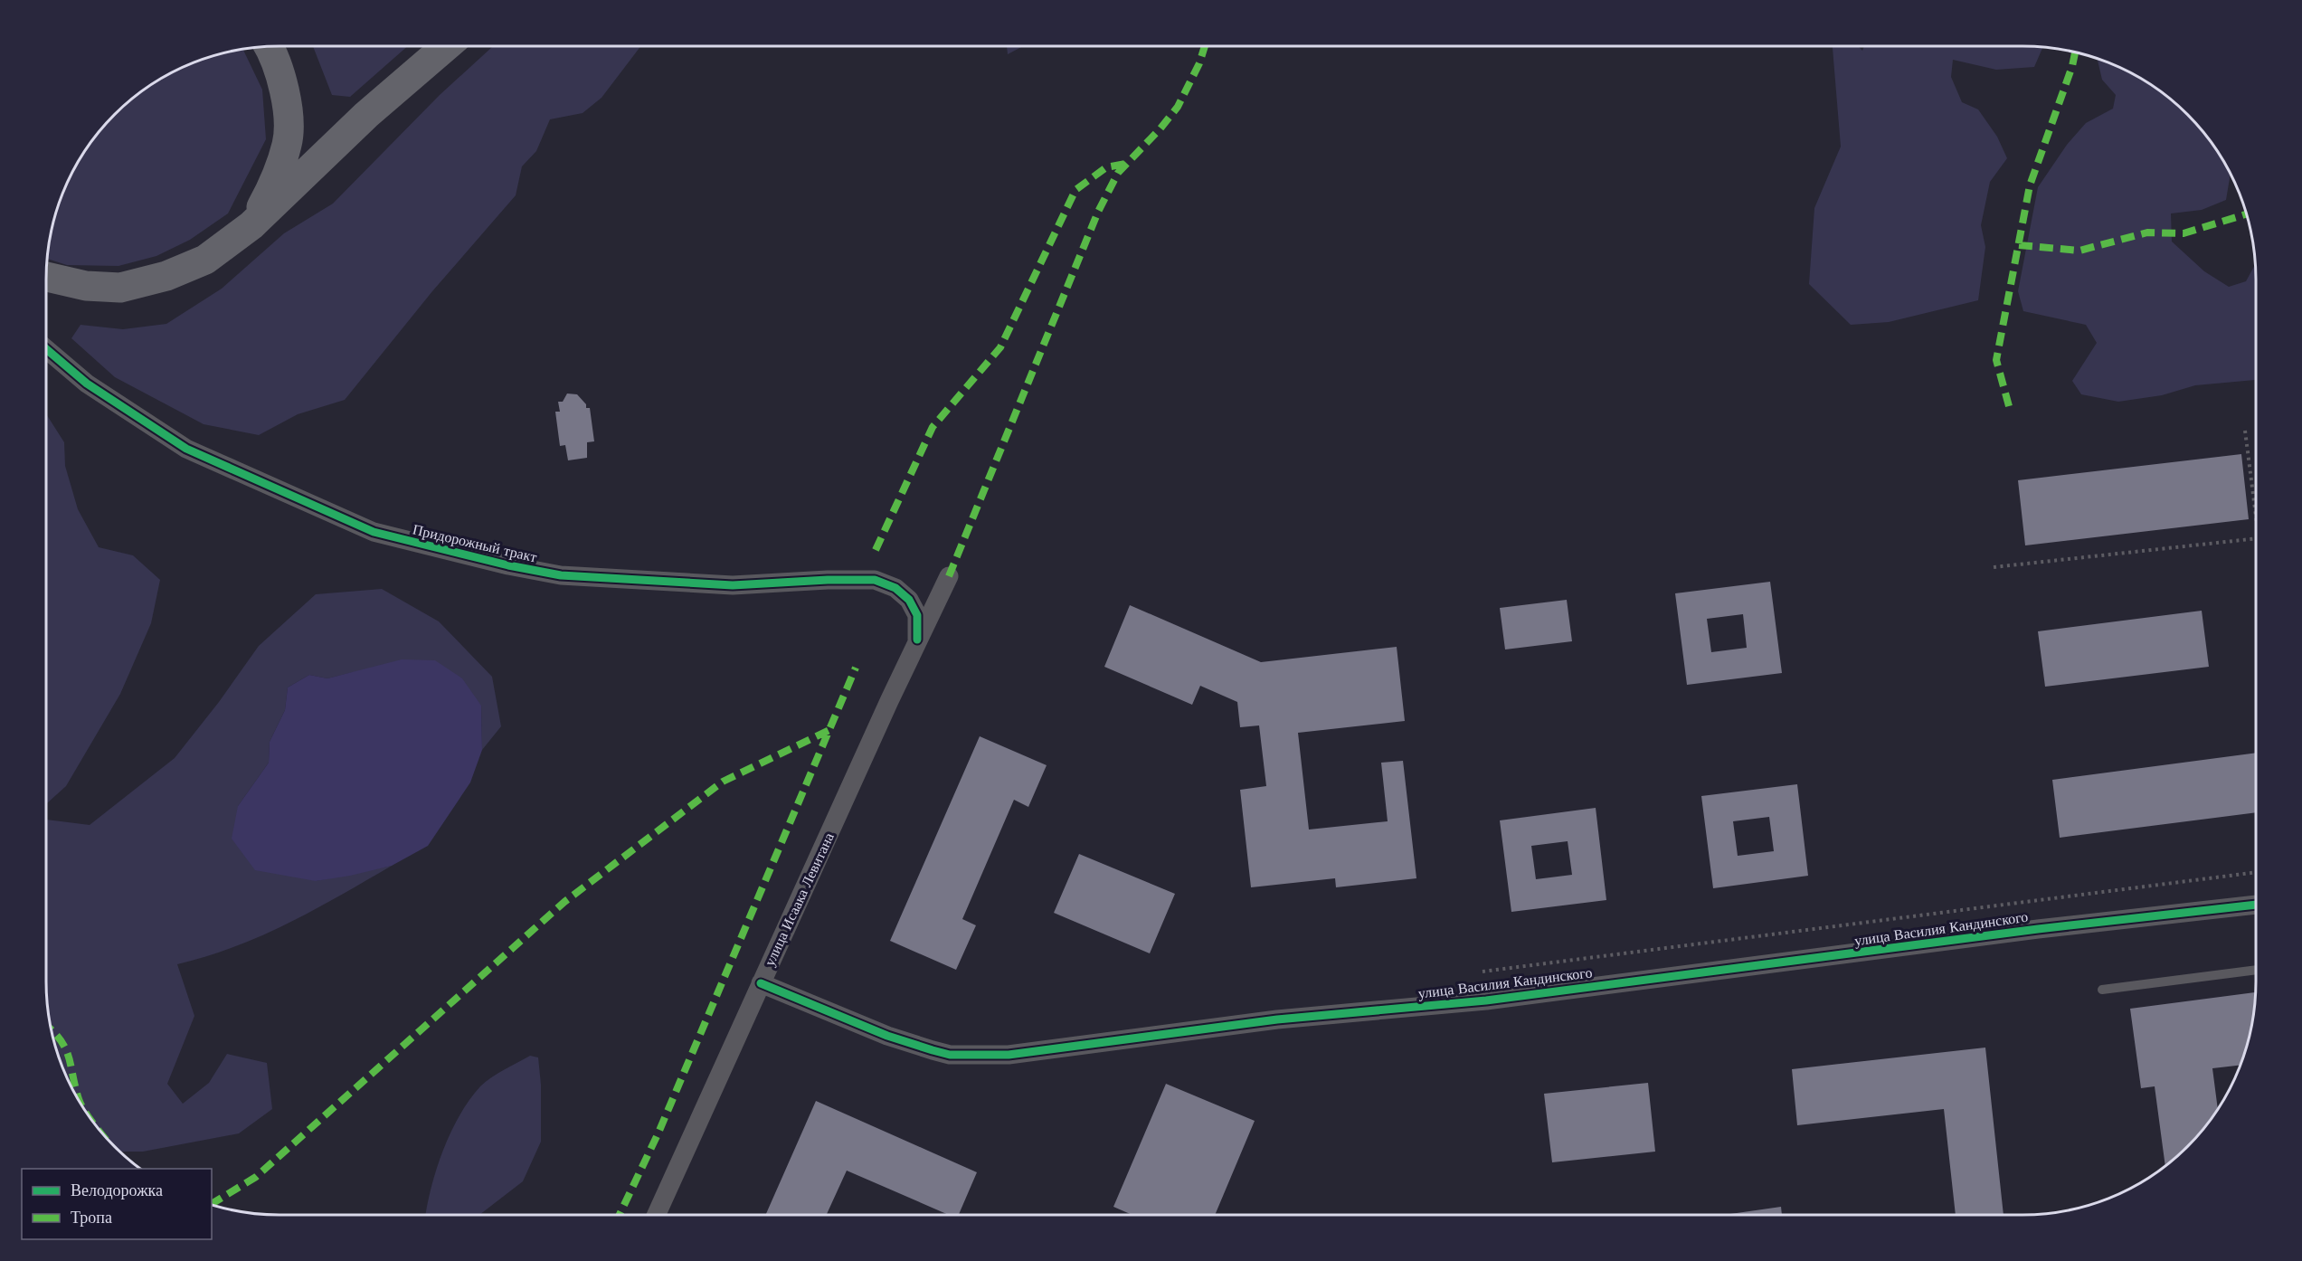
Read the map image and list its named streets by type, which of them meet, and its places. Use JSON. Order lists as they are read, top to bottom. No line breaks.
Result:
{"streets":{"street":["Придорожный тракт","улица Исаака Левитана","улица Василия Кандинского"]},"crossings":[["Придорожный тракт","улица Исаака Левитана"],["улица Исаака Левитана","улица Василия Кандинского"]],"legend":["Велодорожка","Тропа"]}
